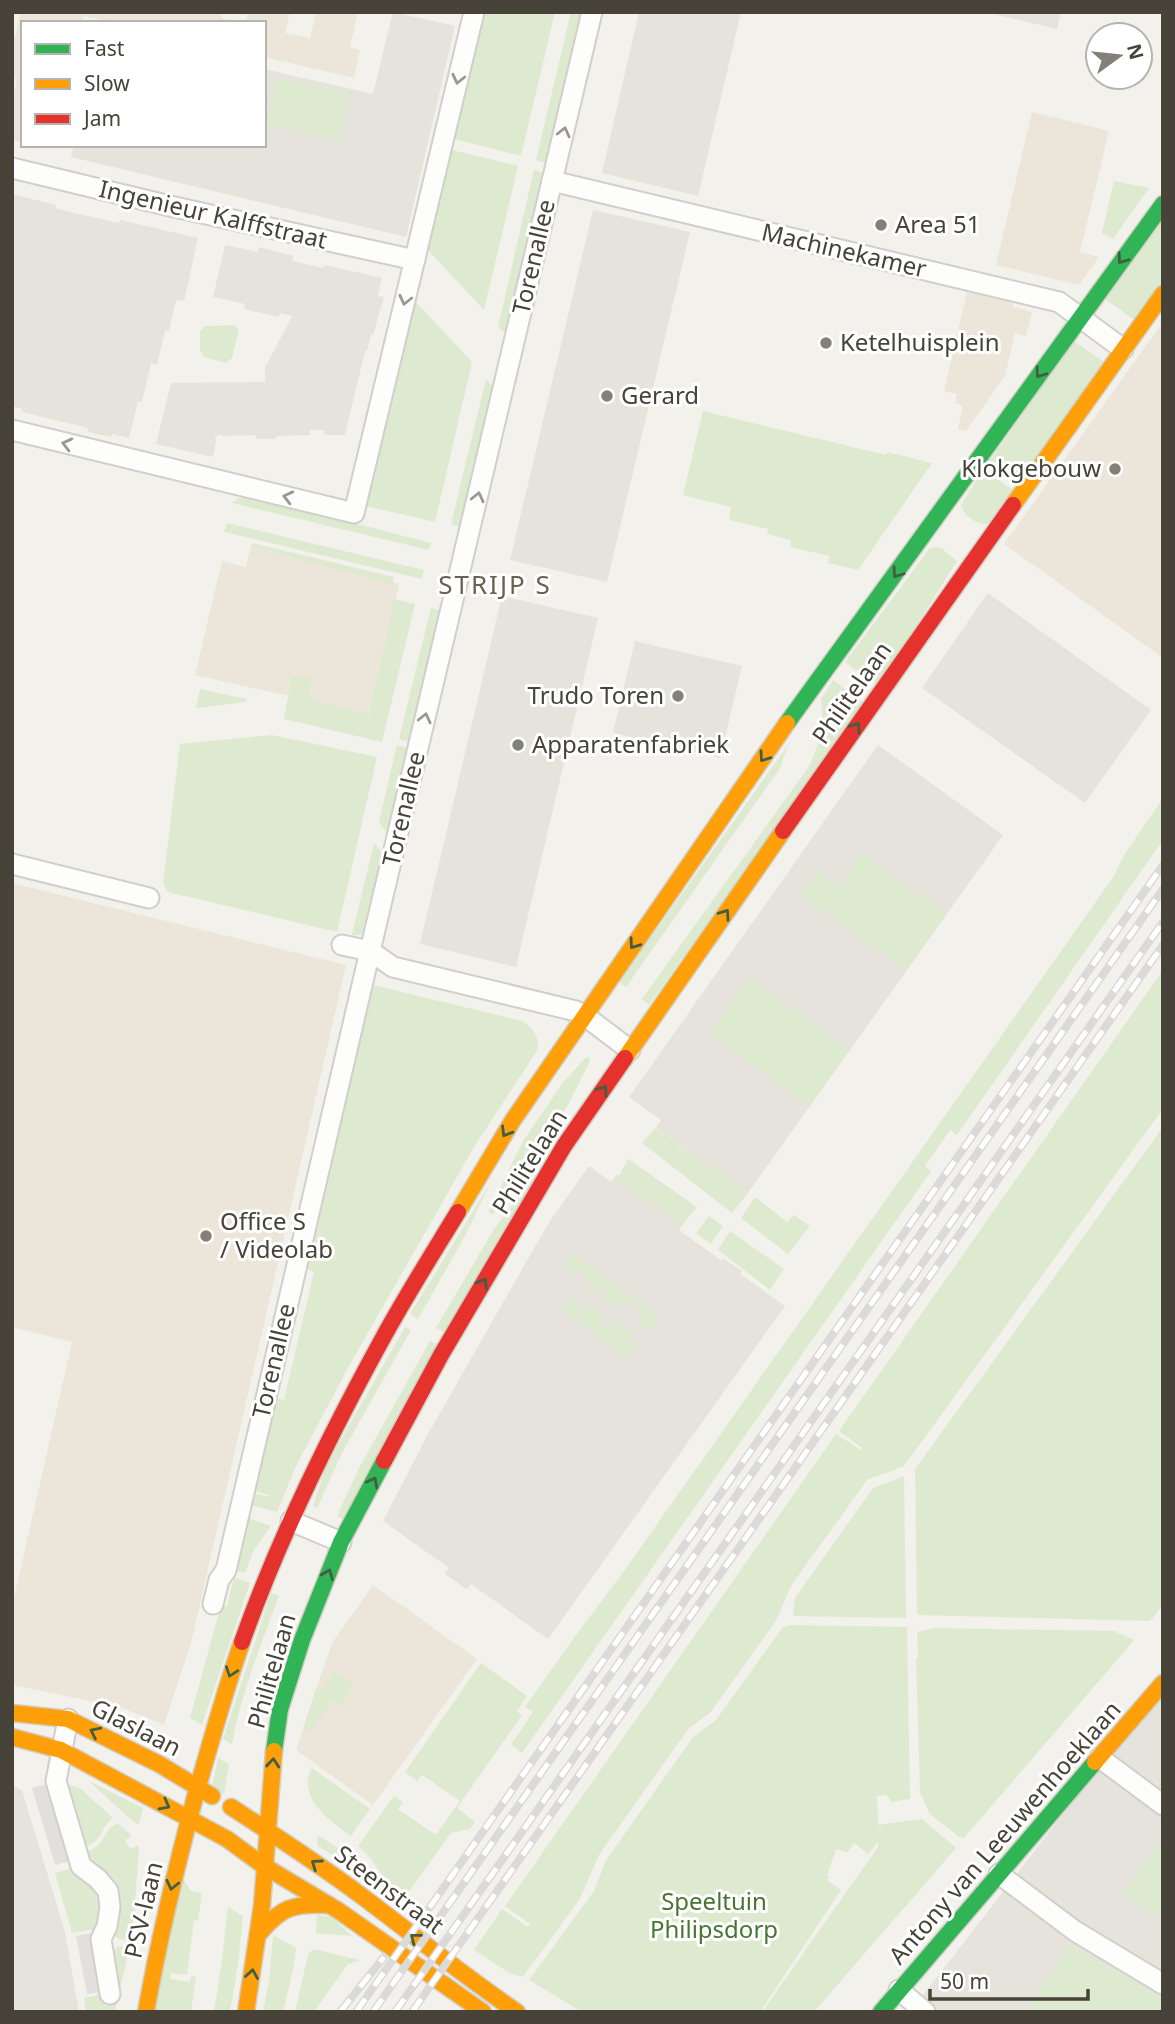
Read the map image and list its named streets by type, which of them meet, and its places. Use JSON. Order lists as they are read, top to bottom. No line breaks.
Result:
{"streets":{"street":["Ingenieur Kalffstraat","Machinekamer","Torenallee","Philitelaan","Glaslaan","Antony van Leeuwenhoeklaan","Steenstraat","PSV-laan"]},"crossings":[["Machinekamer","Torenallee"],["Machinekamer","Philitelaan"],["Philitelaan","Glaslaan"],["Philitelaan","Steenstraat"],["Philitelaan","PSV-laan"],["Glaslaan","Steenstraat"]],"one_way":["Torenallee"],"districts":["STRIJP S"],"parks":["Speeltuin Philipsdorp"],"places":["Area 51","Ketelhuisplein","Gerard","Klokgebouw","Trudo Toren","Apparatenfabriek","Office S / Videolab"],"legend":["Fast","Slow","Jam"],"scale_bar":"50 m","north":"right"}
